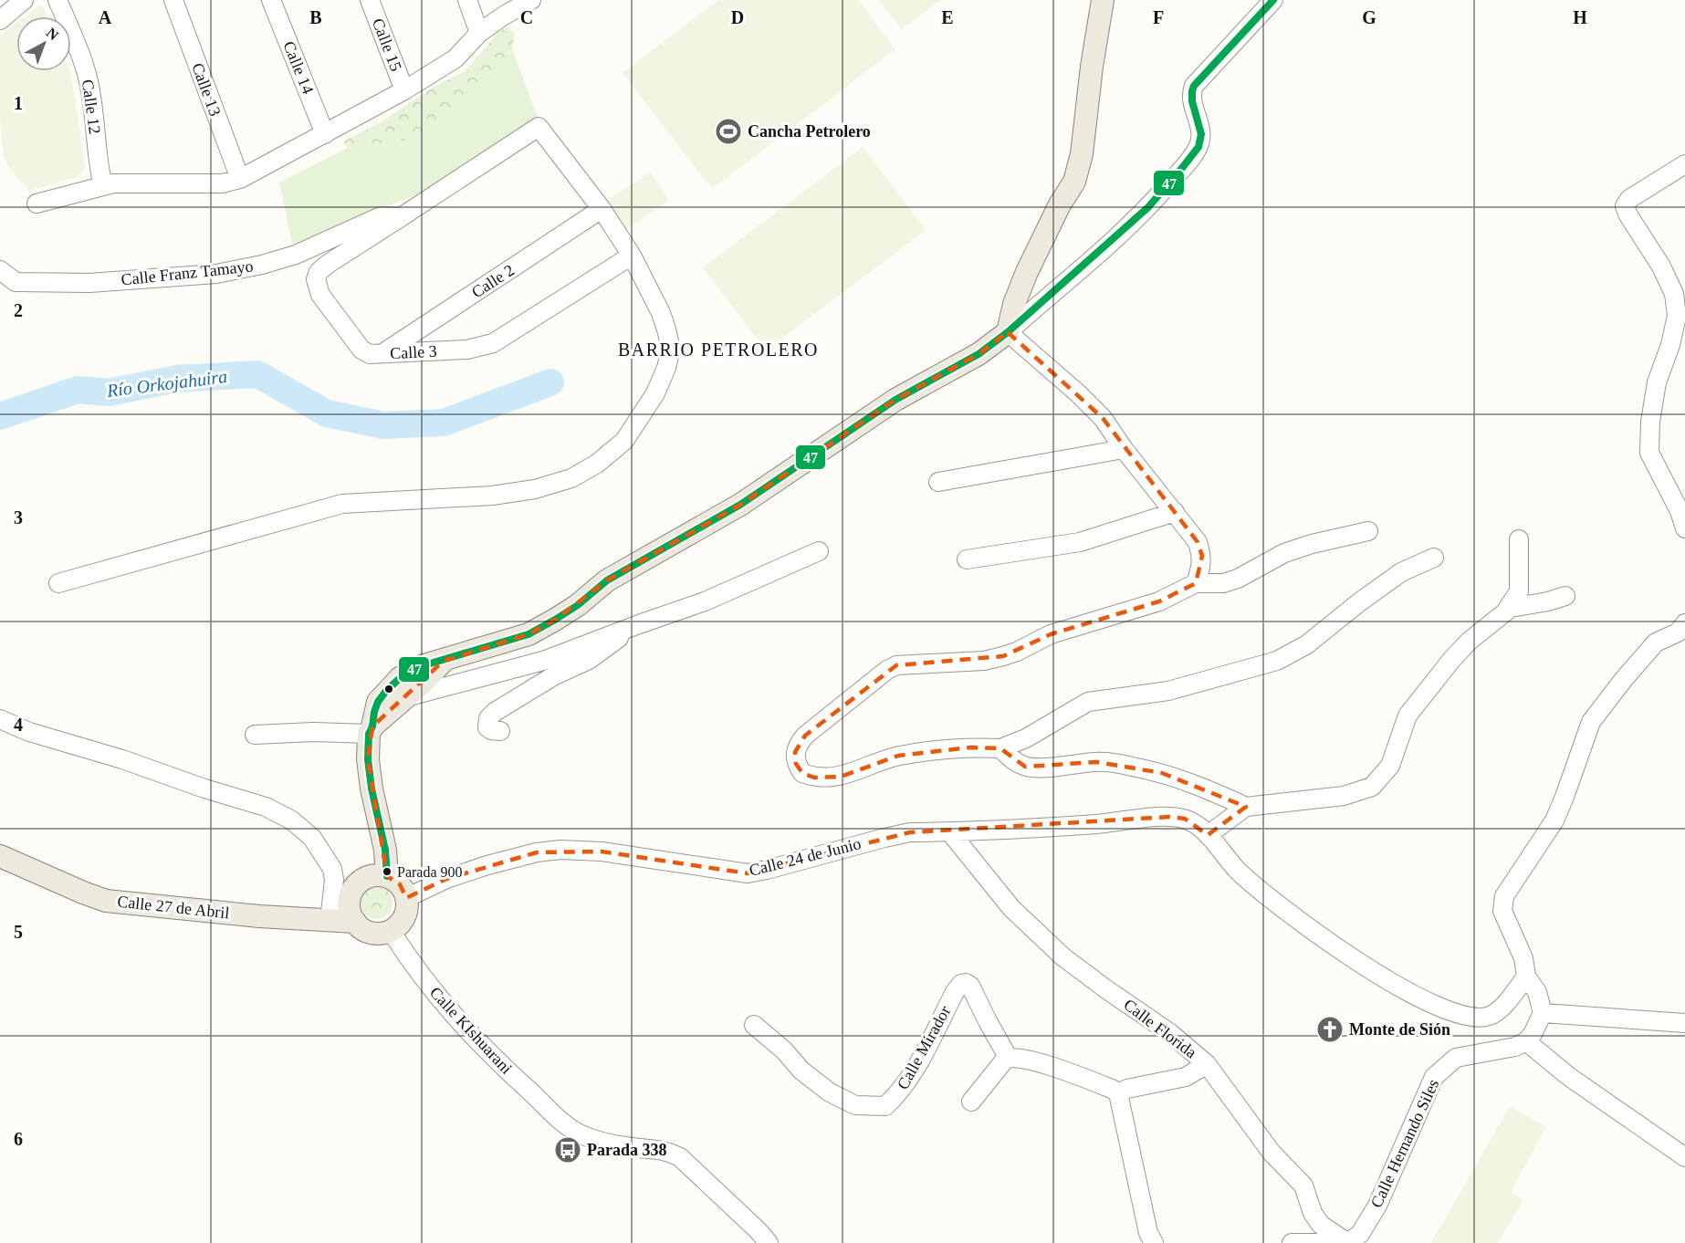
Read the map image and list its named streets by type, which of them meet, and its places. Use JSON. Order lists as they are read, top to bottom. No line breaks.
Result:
{"streets":{"main road":["Calle 27 de Abril"],"street":["Calle 15","Calle 14","Calle 13","Calle 12","Calle Franz Tamayo","Calle 2","Calle 3","Calle 24 de Junio","Calle Florida","Calle KIshuarani","Calle Mirador","Calle Hernando Siles"]},"crossings":[["Calle Franz Tamayo","Calle 2"],["Calle Franz Tamayo","Calle 3"],["Calle 2","Calle 3"],["Calle 24 de Junio","Calle 27 de Abril"],["Calle 24 de Junio","Calle Florida"],["Calle 24 de Junio","Calle KIshuarani"],["Calle 27 de Abril","Calle KIshuarani"],["Calle Florida","Calle Hernando Siles"]],"districts":["BARRIO PETROLERO"],"water":["Río Orkojahuira"],"places":{"sports":["Cancha Petrolero"],"other":["Parada 900"],"church":["Monte de Sión"],"bus stop":["Parada 338"]},"lines":["transit line 47"],"north":"top right","grid":{"columns":["A","B","C","D","E","F","G","H"],"rows":["1","2","3","4","5","6"]}}
